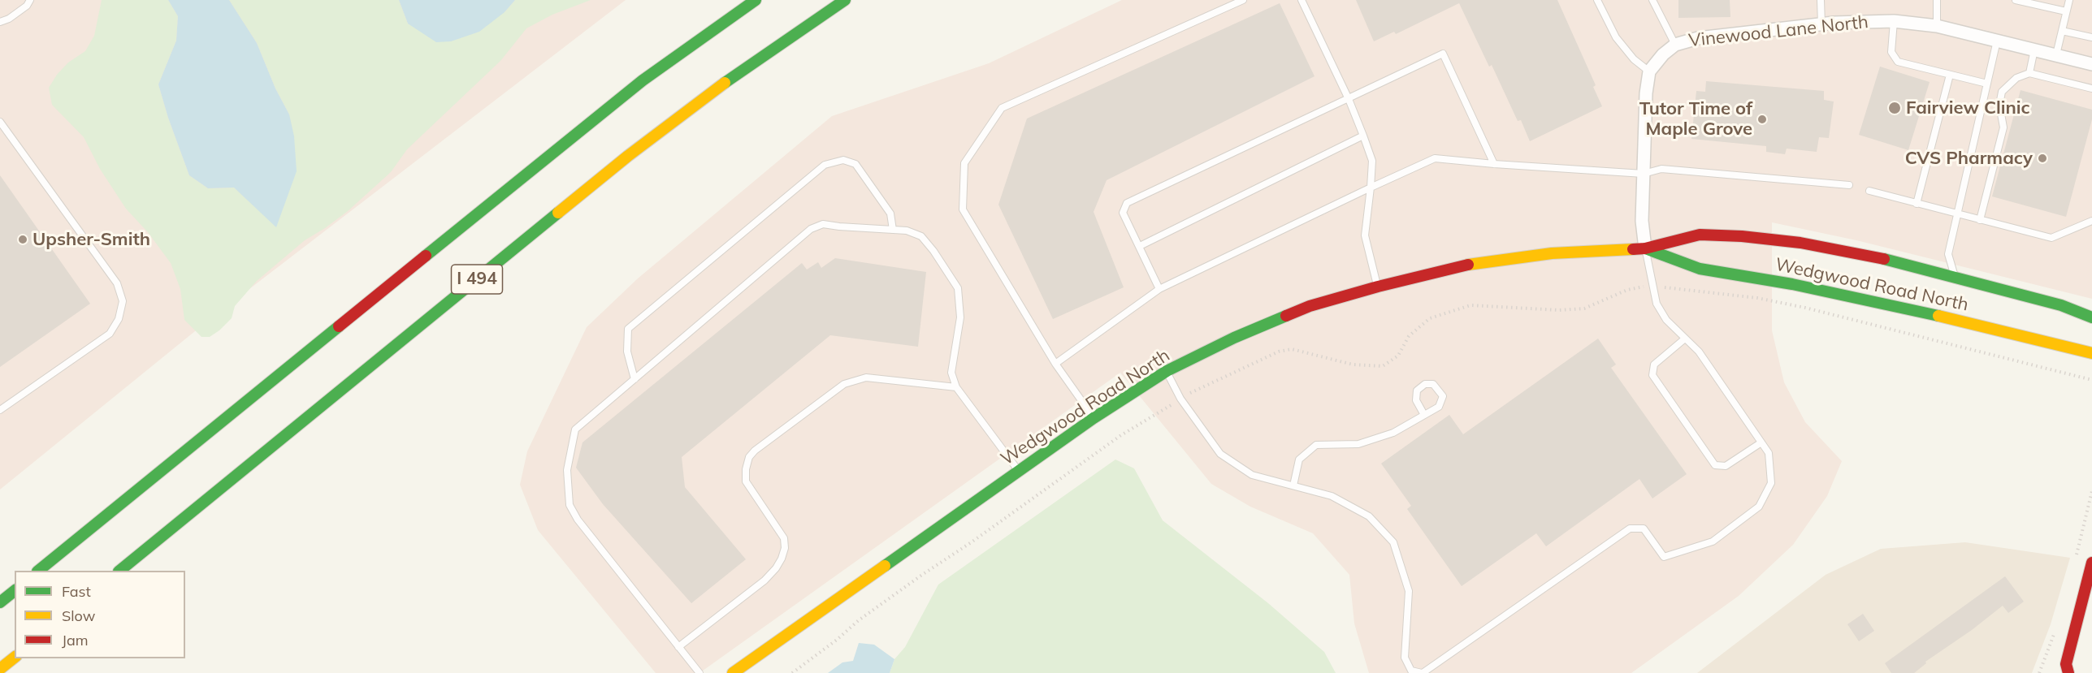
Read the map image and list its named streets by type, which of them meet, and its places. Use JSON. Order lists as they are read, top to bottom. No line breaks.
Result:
{"streets":{"main road":["I 494","Wedgwood Road North"],"street":["Vinewood Lane North"]},"places":["Fairview Clinic","Tutor Time of Maple Grove","CVS Pharmacy","Upsher-Smith"],"legend":["Fast","Slow","Jam"]}
